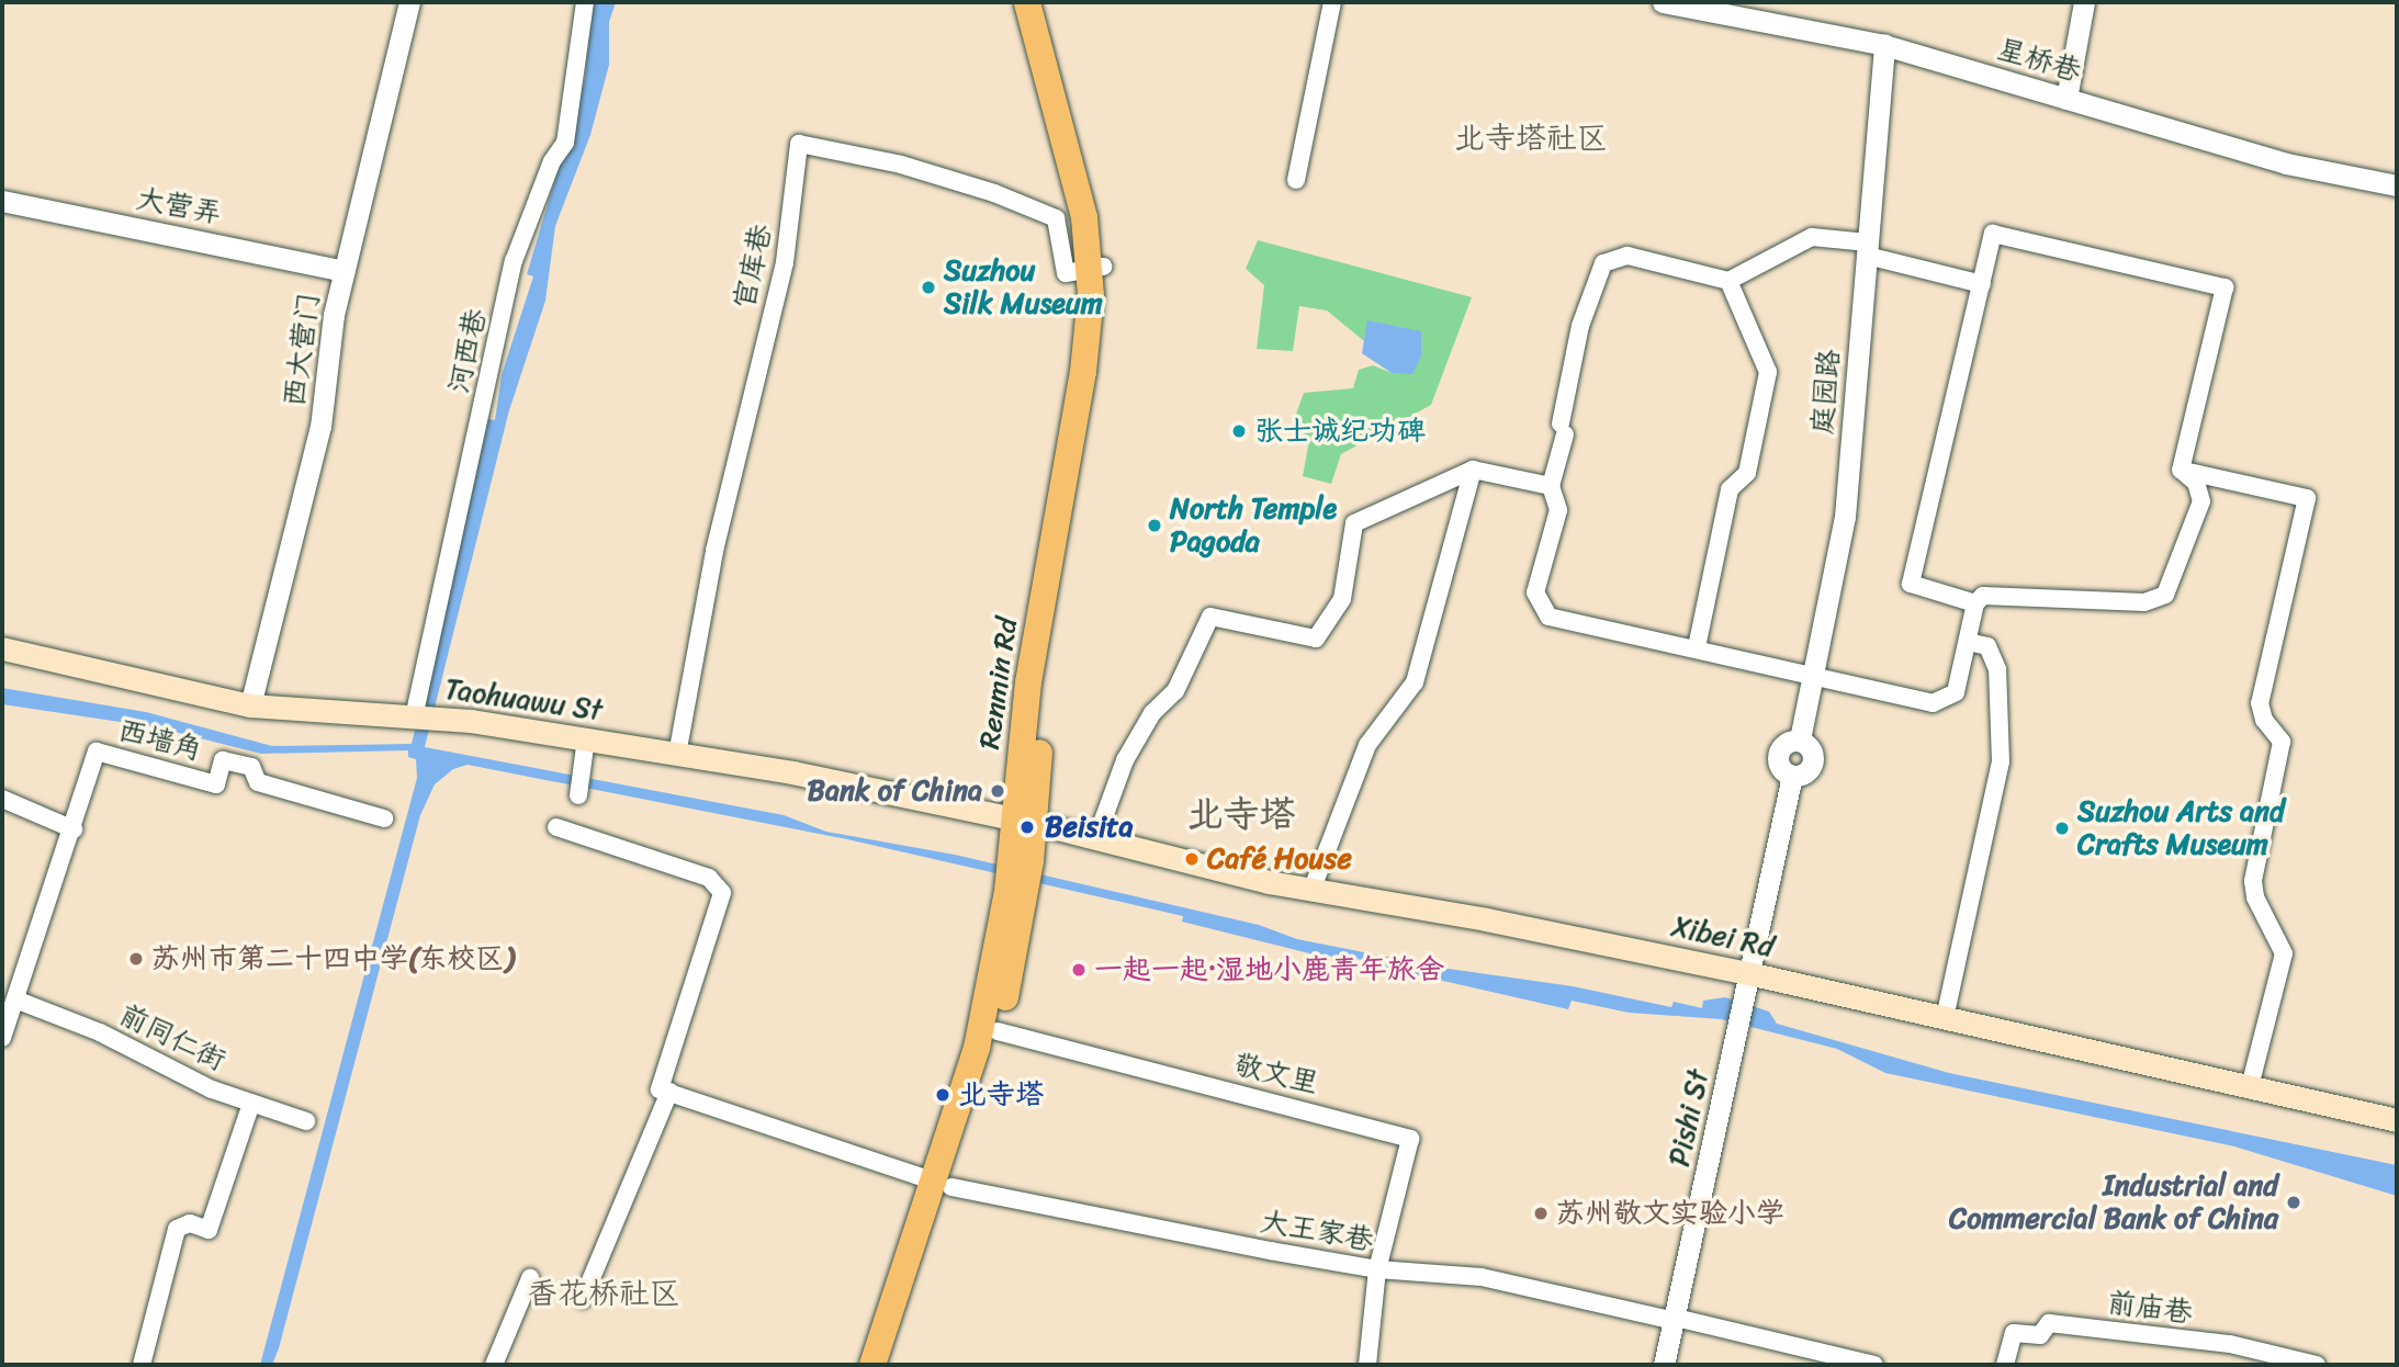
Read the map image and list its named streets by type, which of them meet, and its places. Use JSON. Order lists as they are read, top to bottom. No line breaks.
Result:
{"streets":{"main road":["Renmin Rd","Taohuawu St","Xibei Rd"],"street":["星桥巷","大营弄","官库巷","西大营门","河西巷","庭园路","西墙角","前同仁街","敬文里","Pishi St","大王家巷","前庙巷"]},"crossings":[["星桥巷","庭园路"],["大营弄","西大营门"],["官库巷","Renmin Rd"],["官库巷","Taohuawu St"],["西大营门","Taohuawu St"],["河西巷","Taohuawu St"],["庭园路","Xibei Rd"],["庭园路","Pishi St"],["Renmin Rd","Taohuawu St"],["Renmin Rd","Xibei Rd"],["Renmin Rd","敬文里"],["Renmin Rd","大王家巷"],["Taohuawu St","Xibei Rd"],["西墙角","前同仁街"],["Xibei Rd","Pishi St"],["敬文里","大王家巷"],["Pishi St","大王家巷"]],"districts":["北寺塔社区","北寺塔","香花桥社区"],"places":["Suzhou Silk Museum","张士诚纪功碑","North Temple Pagoda","Bank of China","Beisita","Suzhou Arts and Crafts Museum","Café House","苏州市第二十四中学(东校区)","一起一起·湿地小鹿青年旅舍","北寺塔","Industrial and Commercial Bank of China","苏州敬文实验小学"]}
